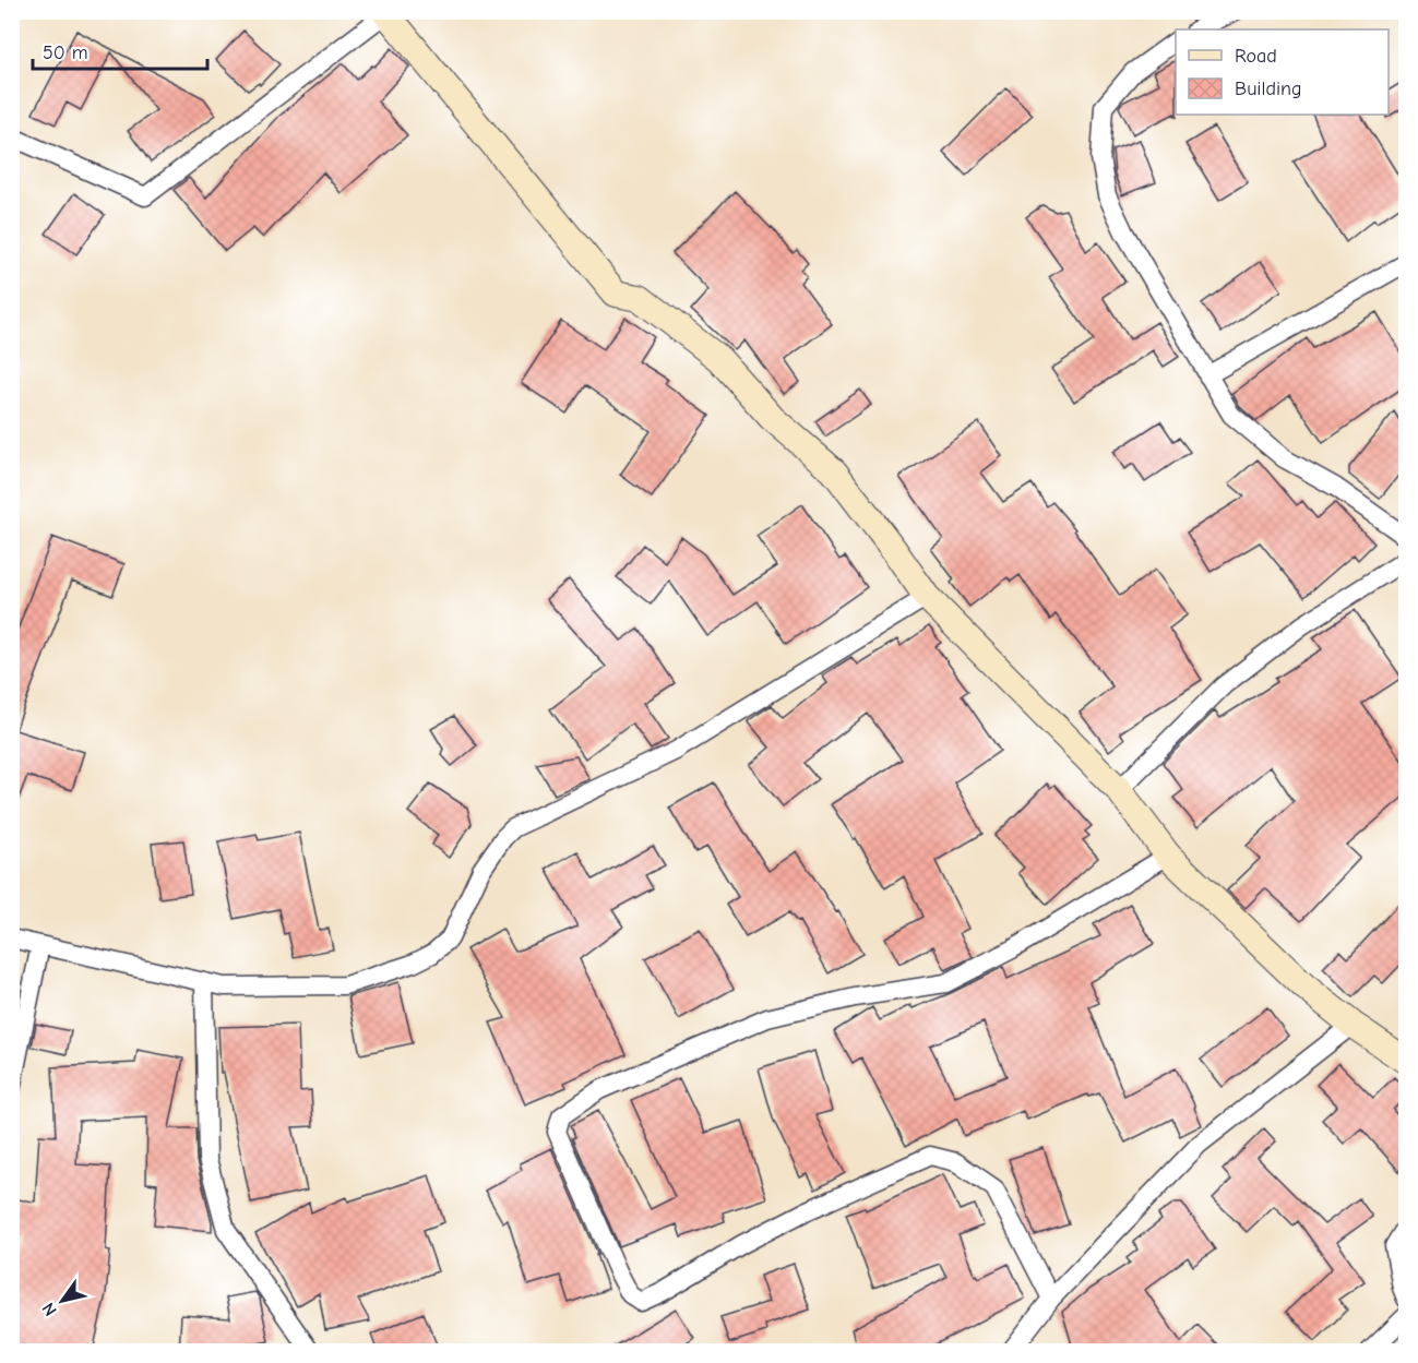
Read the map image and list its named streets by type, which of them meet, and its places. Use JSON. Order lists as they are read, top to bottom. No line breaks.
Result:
{"legend":["Road","Building"],"scale_bar":"50 m","north":"bottom left"}
